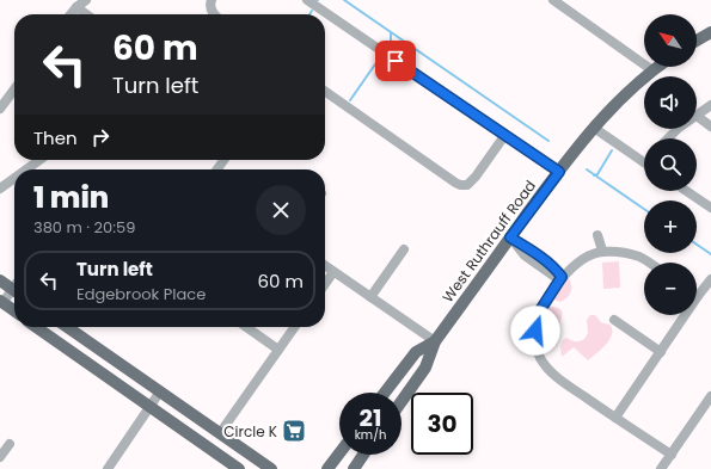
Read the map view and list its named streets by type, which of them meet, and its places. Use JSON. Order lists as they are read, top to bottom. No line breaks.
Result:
{"streets":{"main road":["West Ruthrauff Road"]},"places":{"supermarket":["Circle K"]},"north":"top left","page":{"map_buttons":["+","−"],"turn":["60 m","Turn left"],"then":"Then","heading":["1 min","380 m · 20:59"],"list":[{"name":"Turn left","note":"Edgebrook Place","value":"60 m"}],"speed":"21 km/h","limit":"30"}}
